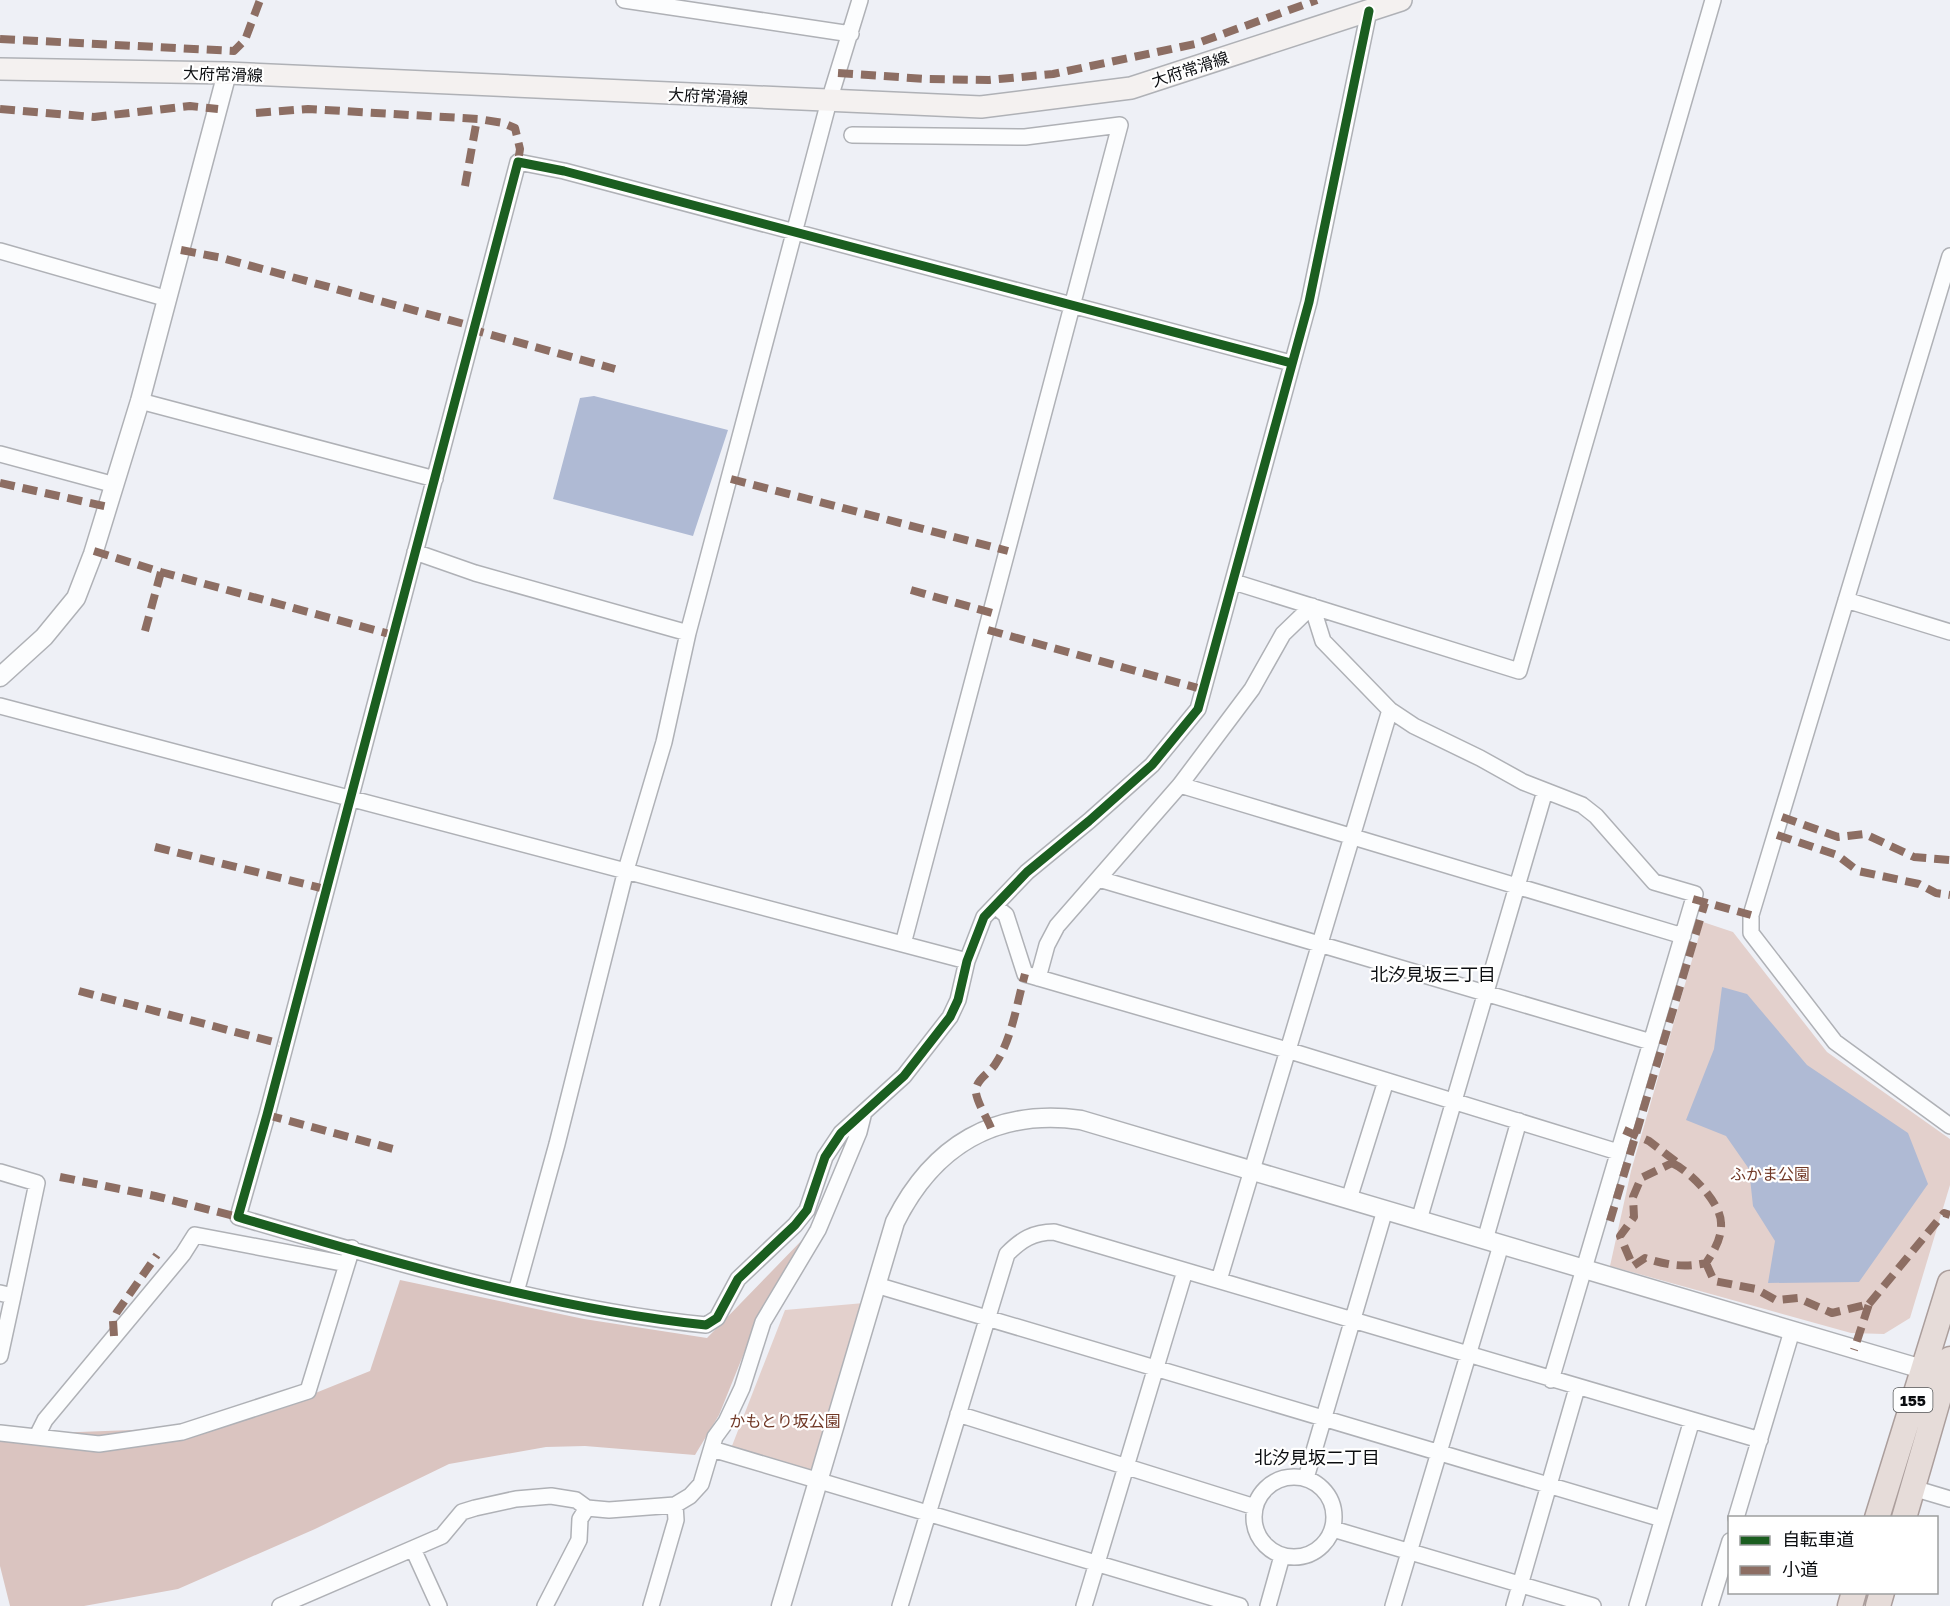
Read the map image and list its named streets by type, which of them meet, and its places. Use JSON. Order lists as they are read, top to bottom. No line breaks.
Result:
{"streets":{"highway":["155"],"main road":["大府常滑線"]},"districts":["北汐見坂三丁目","北汐見坂二丁目"],"parks":["ふかま公園","かもとり坂公園"],"legend":["自転車道","小道"]}
